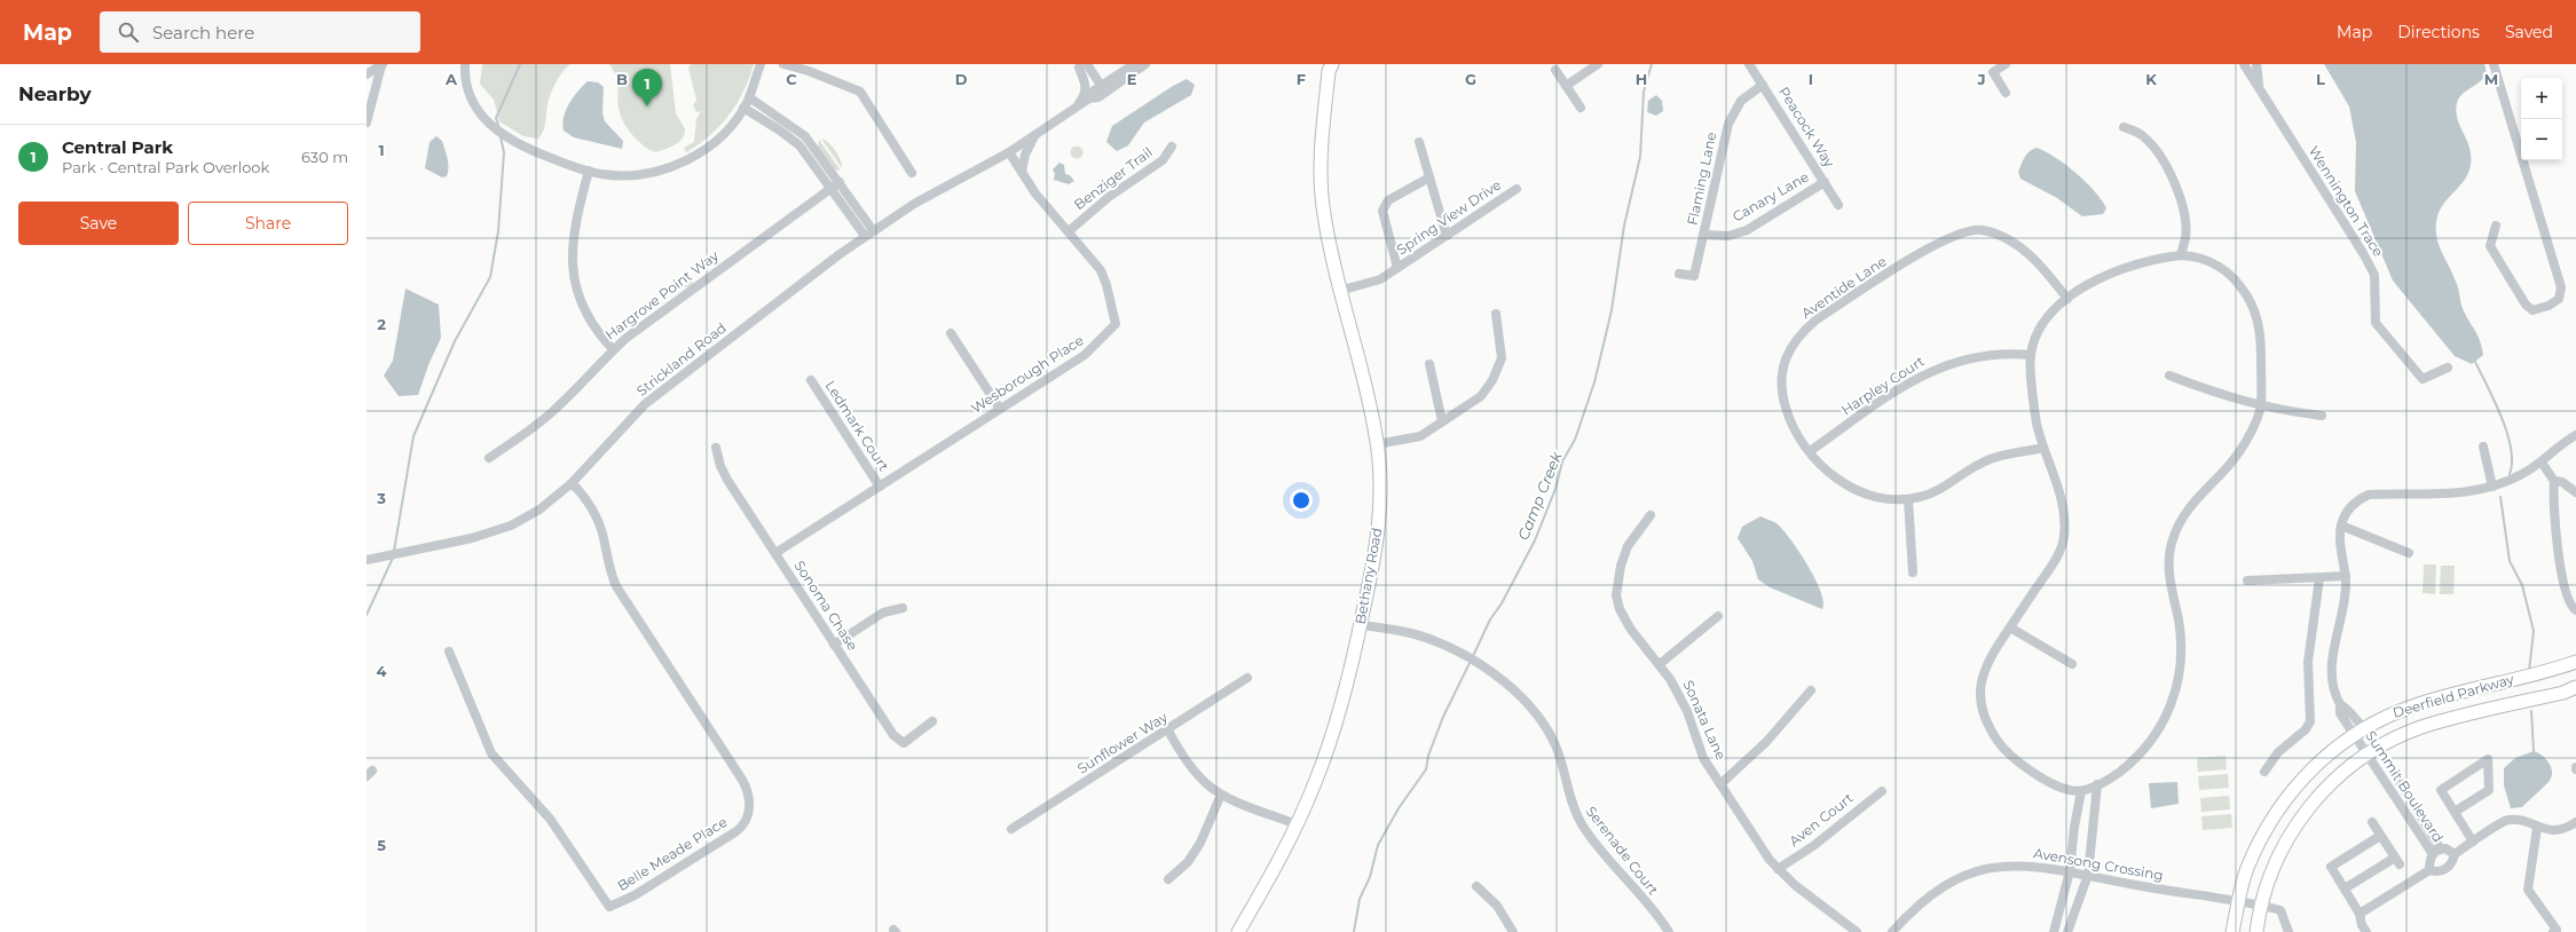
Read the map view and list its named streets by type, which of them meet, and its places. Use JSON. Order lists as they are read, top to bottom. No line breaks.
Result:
{"streets":{"street":["Peacock Way","Benziger Trail","Flaming Lane","Canary Lane","Wennington Trace","Spring View Drive","Aventide Lane","Hargrove Point Way","Strickland Road","Wesborough Place","Harpley Court","Ledmark Court","Bethany Road","Sonoma Chase","Deerfield Parkway","Sonata Lane","Sunflower Way","Summit Boulevard","Aven Court","Serenade Court","Belle Meade Place","Avensong Crossing"]},"crossings":[["Peacock Way","Flaming Lane"],["Peacock Way","Canary Lane"],["Benziger Trail","Wesborough Place"],["Flaming Lane","Canary Lane"],["Spring View Drive","Bethany Road"],["Aventide Lane","Harpley Court"],["Strickland Road","Wesborough Place"],["Strickland Road","Belle Meade Place"],["Wesborough Place","Ledmark Court"],["Wesborough Place","Sonoma Chase"],["Bethany Road","Serenade Court"],["Deerfield Parkway","Summit Boulevard"],["Deerfield Parkway","Avensong Crossing"],["Sonata Lane","Aven Court"]],"water":["Camp Creek"],"page":{"header":"Map","search":"Search here","nav":["Map","Directions","Saved"],"heading":"Nearby","pins":"1","map_buttons":["+","−"],"list":[{"mark":"1","name":"Central Park","note":"Park · Central Park Overlook","value":"630 m"}],"buttons":["Save","Share"]},"grid":{"columns":["A","B","C","D","E","F","G","H","I","J","K","L","M"],"rows":["1","2","3","4","5"]}}
